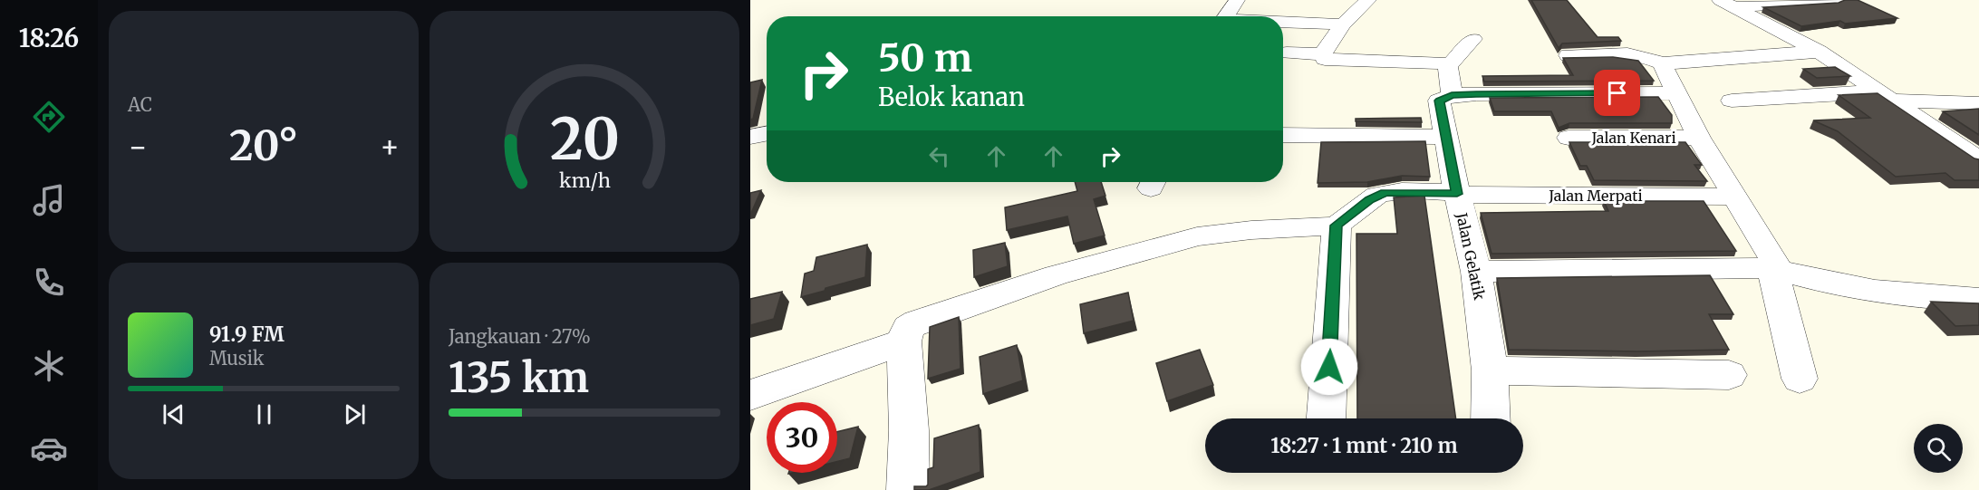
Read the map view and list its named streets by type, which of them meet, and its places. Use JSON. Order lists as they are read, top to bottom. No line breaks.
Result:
{"streets":{"street":["Jalan Kenari","Jalan Merpati","Jalan Gelatik"]},"crossings":[["Jalan Merpati","Jalan Gelatik"]],"page":{"tabs":"18:26","tile":["AC",["Jangkauan · 27%","135 km"]],"turn":["50 m","Belok kanan"],"heat":["−","20°","+"],"song":["91.9 FM","Musik"],"limit":"30","trip":"18:27 · 1 mnt · 210 m","gauge":["20","km/h"]}}
